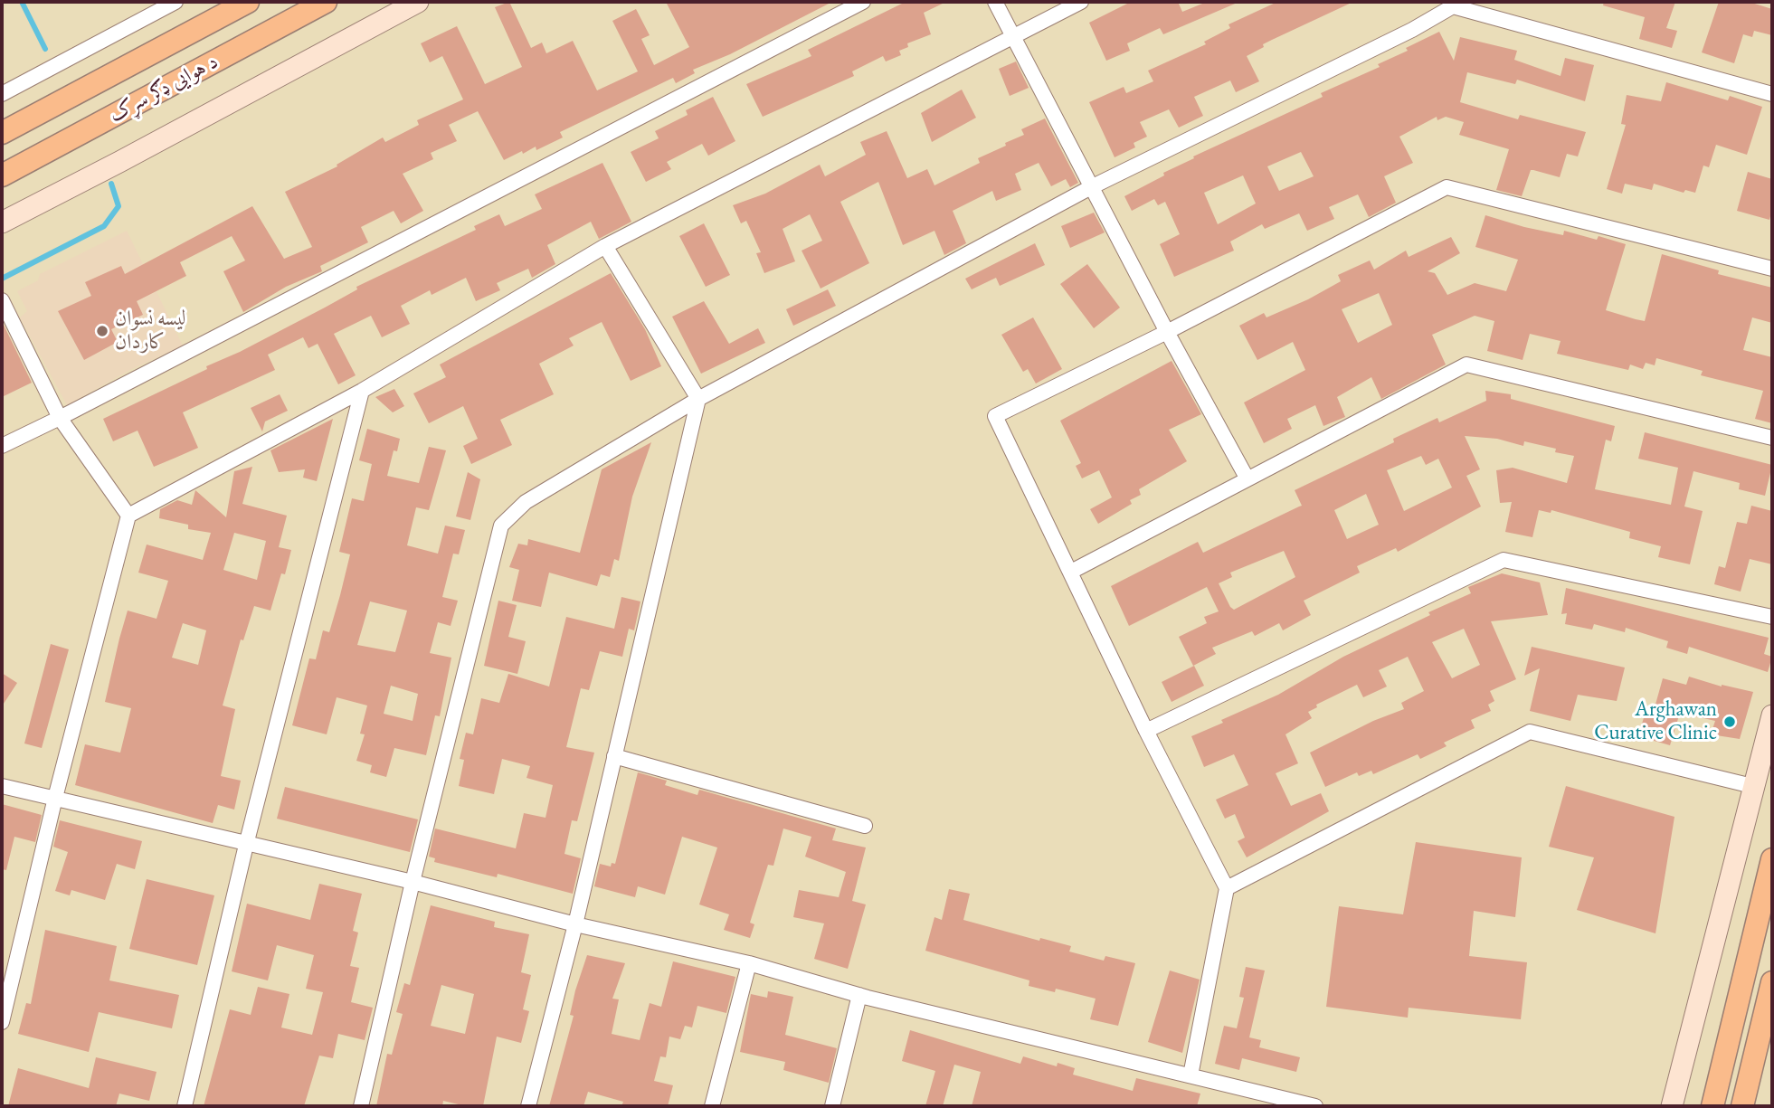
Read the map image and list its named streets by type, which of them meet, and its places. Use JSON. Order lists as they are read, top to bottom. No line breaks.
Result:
{"streets":{"main road":["د هوایی ډګر سړک"]},"places":["لیسه نسوان کاردان","Arghawan Curative Clinic"]}
